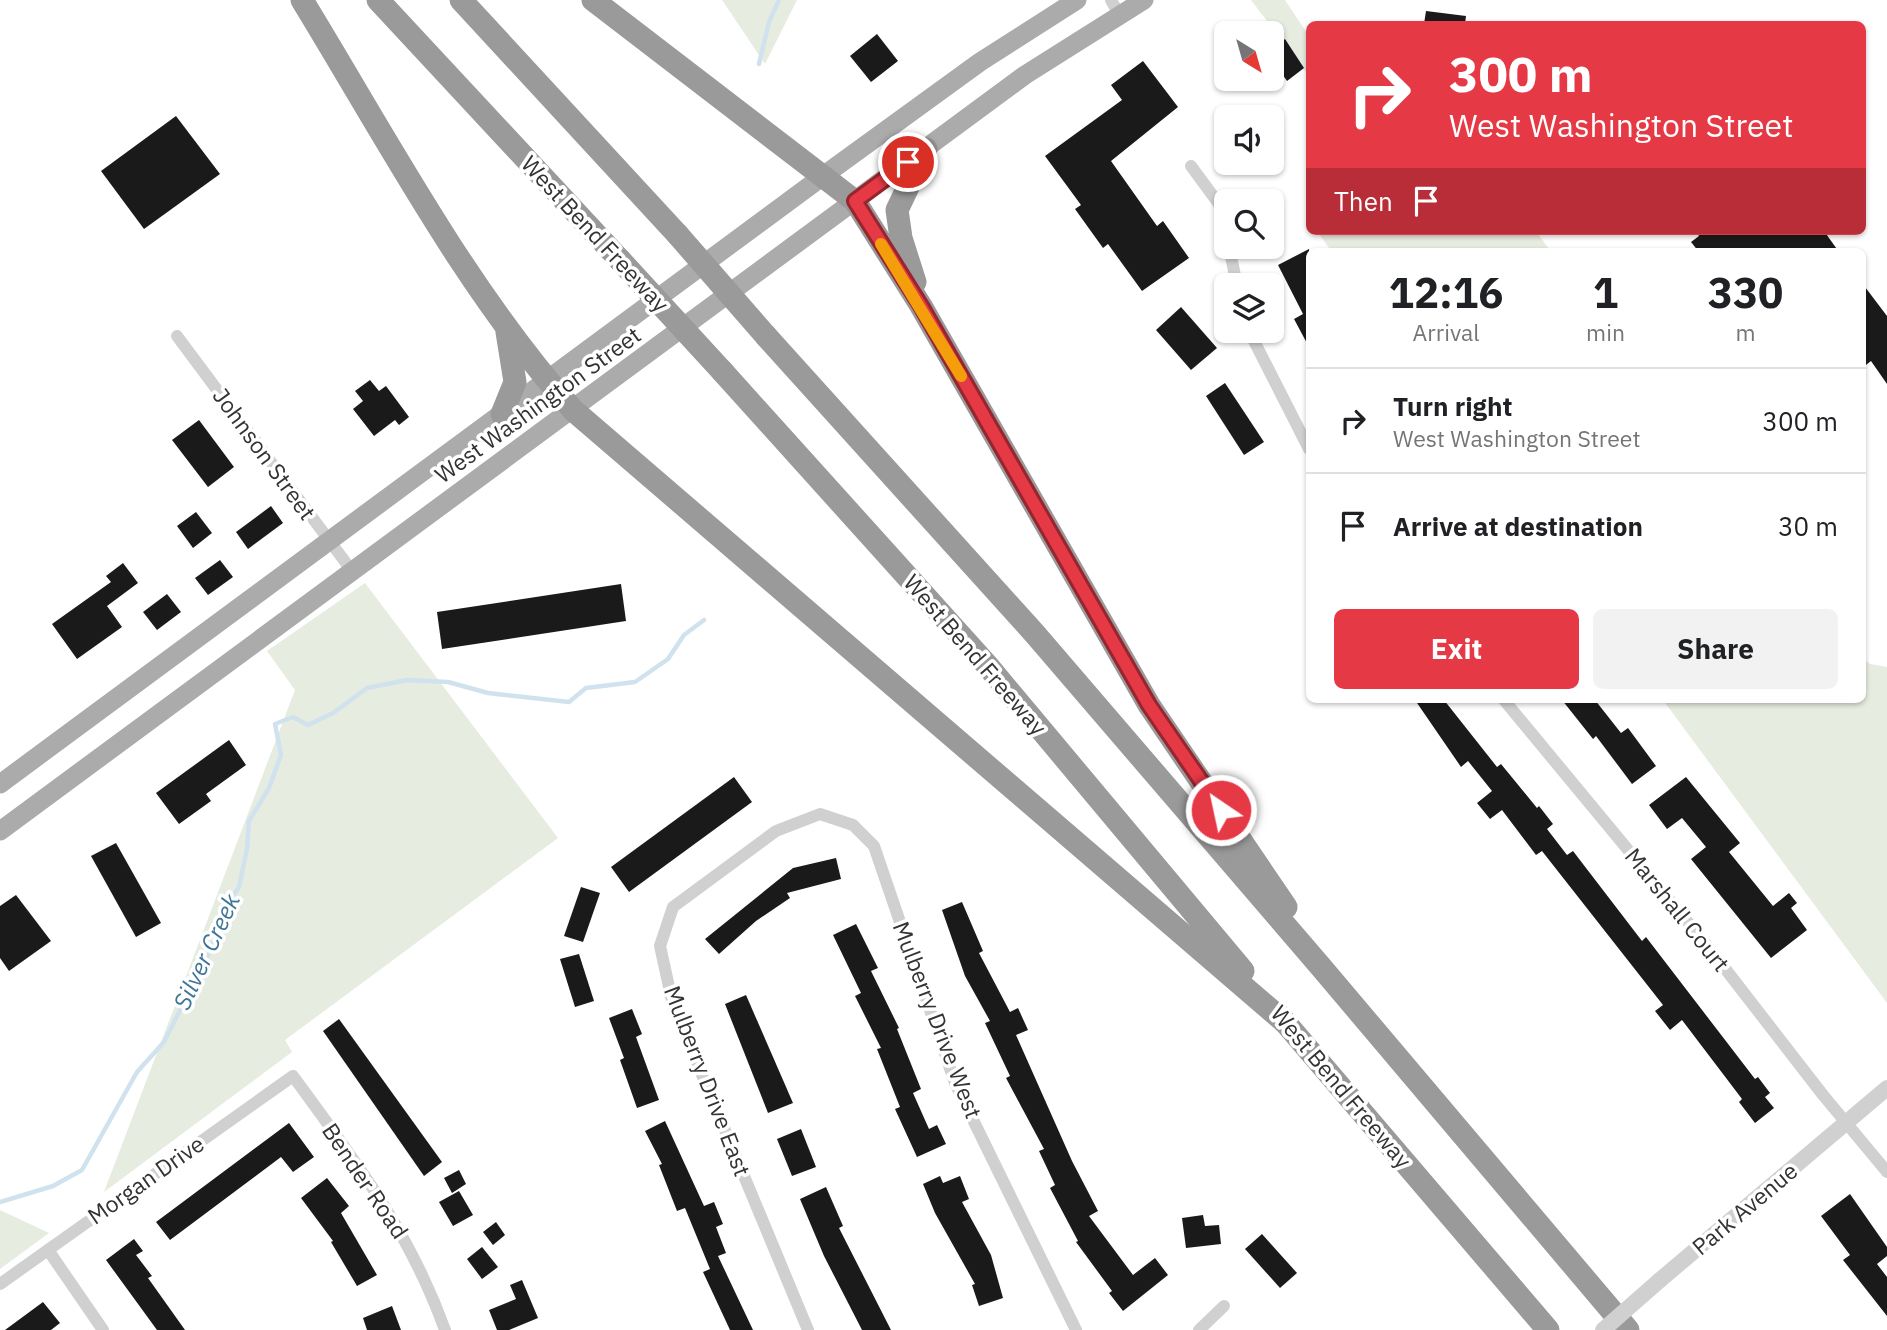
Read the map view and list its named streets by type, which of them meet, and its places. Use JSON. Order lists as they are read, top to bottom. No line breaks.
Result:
{"streets":{"highway":["West Bend Freeway"],"main road":["West Washington Street"],"street":["Johnson Street","Marshall Court","Mulberry Drive West","Mulberry Drive East","Morgan Drive","Bender Road","Park Avenue"]},"crossings":[["West Washington Street","Johnson Street"],["Marshall Court","Park Avenue"],["Mulberry Drive West","Mulberry Drive East"],["Morgan Drive","Bender Road"]],"water":["Silver Creek"],"north":"bottom right","page":{"turn":["300 m","West Washington Street"],"then":"Then","eta":["12:16","Arrival","1","min","330","m"],"list":[{"name":"Turn right","note":"West Washington Street","value":"300 m"},{"name":"Arrive at destination","value":"30 m"}],"buttons":["Exit","Share"]}}
